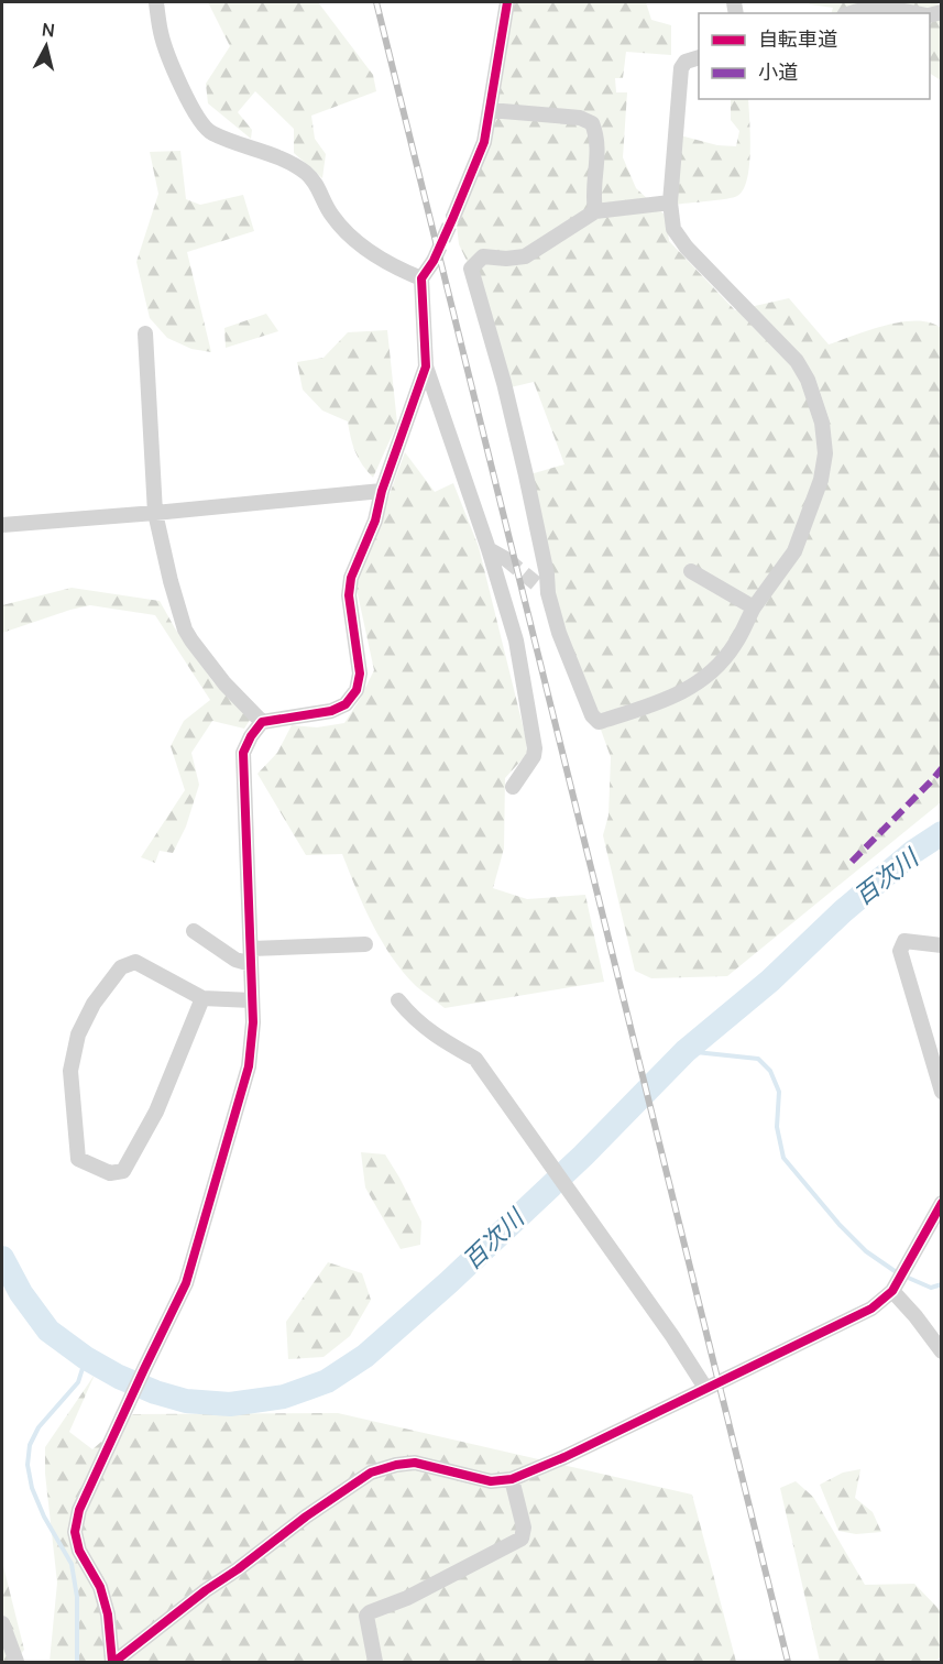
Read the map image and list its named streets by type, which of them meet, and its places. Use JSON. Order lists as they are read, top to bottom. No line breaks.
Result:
{"water":["百次川"],"legend":["自転車道","小道"],"north":"top"}
